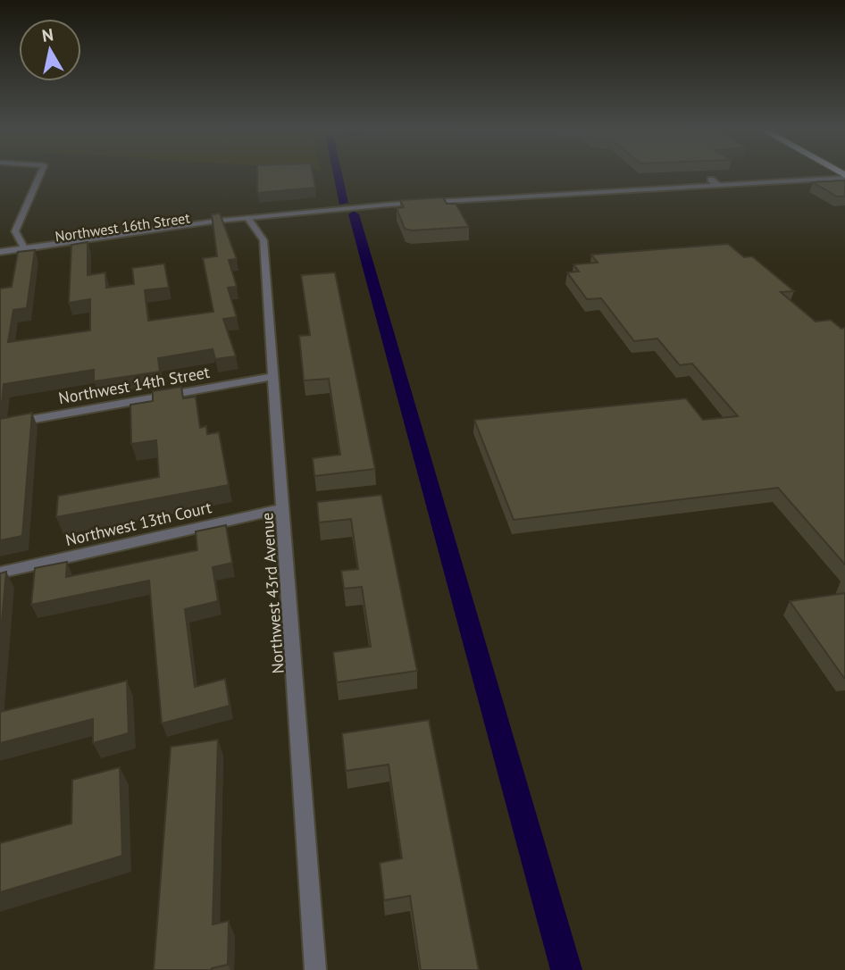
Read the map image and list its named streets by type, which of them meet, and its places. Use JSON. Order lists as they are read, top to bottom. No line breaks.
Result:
{"streets":{"street":["Northwest 16th Street","Northwest 14th Street","Northwest 13th Court","Northwest 43rd Avenue"]},"crossings":[["Northwest 16th Street","Northwest 43rd Avenue"],["Northwest 14th Street","Northwest 43rd Avenue"],["Northwest 13th Court","Northwest 43rd Avenue"]],"north":"top"}
